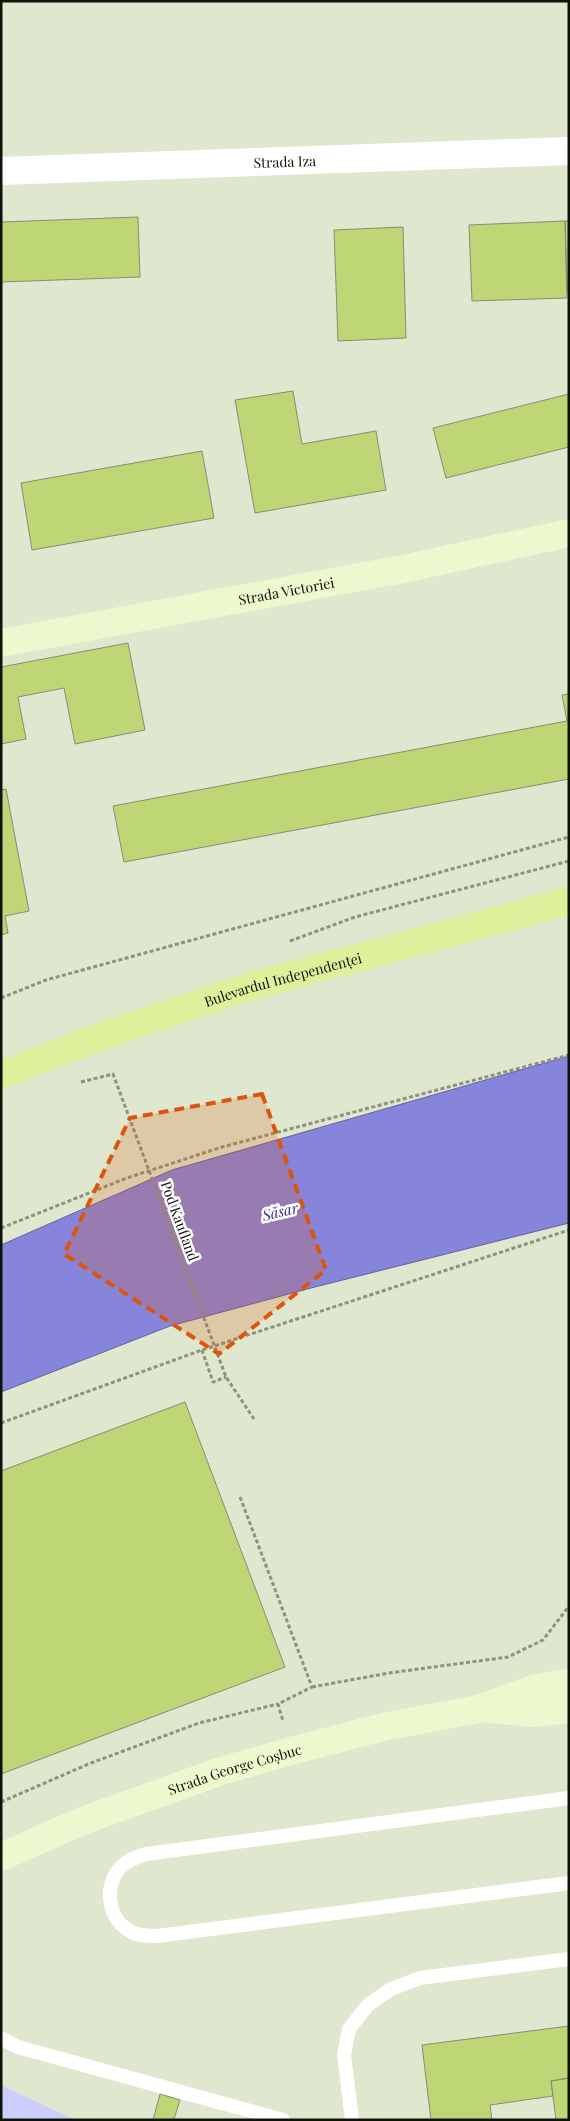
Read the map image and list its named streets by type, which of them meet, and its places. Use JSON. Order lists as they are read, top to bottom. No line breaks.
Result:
{"streets":{"main road":["Bulevardul Independenței"],"street":["Strada Iza","Strada Victoriei","Strada George Coșbuc"],"path":["Pod Kaufland"]},"water":["Săsar"]}
